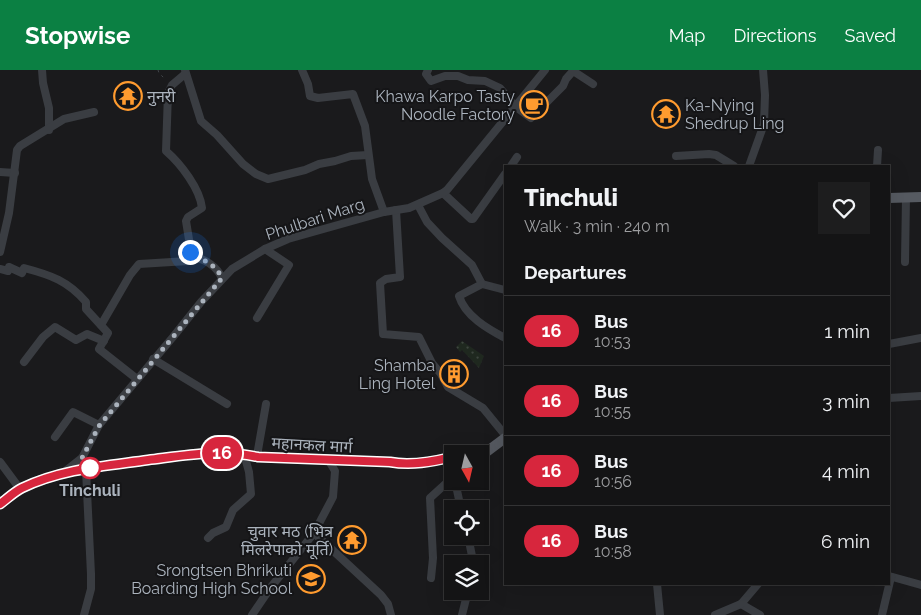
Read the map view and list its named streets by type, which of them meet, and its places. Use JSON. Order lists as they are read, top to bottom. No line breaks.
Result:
{"streets":{"main road":["महानकल मार्ग"],"street":["Phulbari Marg"]},"places":{"temple":["नुनरी","Ka-Nying Shedrup Ling","चुवार मठ (भित्र मिलरेपाको मूर्ति)"],"cafe":["Khawa Karpo Tasty Noodle Factory"],"building":["Shamba Ling Hotel"],"other":["Tinchuli"],"school or university":["Srongtsen Bhrikuti Boarding High School"]},"lines":["bus line 16"],"north":"bottom","page":{"header":"Stopwise","nav":["Map","Directions","Saved"],"on_map":"16","heading":[["Tinchuli","Walk · 3 min · 240 m"],"Departures"],"list":[{"mark":"16","name":"Bus","note":"10:53","value":"1 min"},{"mark":"16","name":"Bus","note":"10:55","value":"3 min"},{"mark":"16","name":"Bus","note":"10:56","value":"4 min"},{"mark":"16","name":"Bus","note":"10:58","value":"6 min"}]}}
